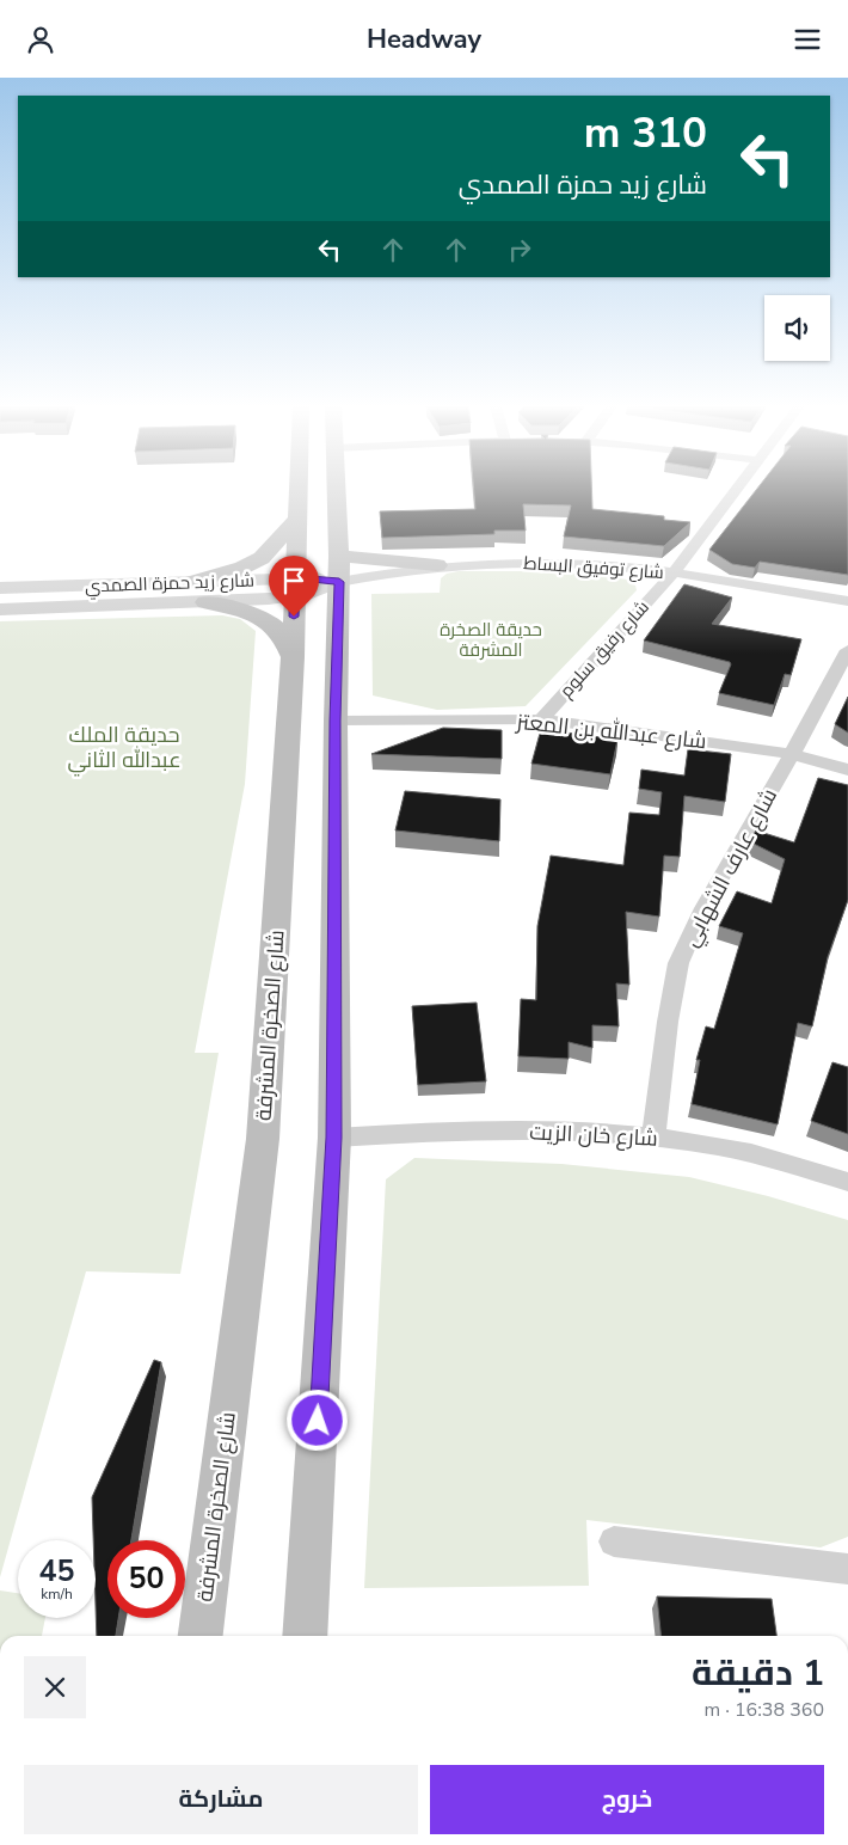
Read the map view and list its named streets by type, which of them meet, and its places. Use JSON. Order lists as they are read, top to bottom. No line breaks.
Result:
{"streets":{"main road":["شارع الصخرة المشرفة"],"street":["شارع توفيق البساط","شارع زيد حمزة الصمدي","شارع رفيق سلوم","شارع عبدالله بن المعتز","شارع عارف الشهابي","شارع خان الزيت"]},"crossings":[["شارع توفيق البساط","شارع رفيق سلوم"],["شارع زيد حمزة الصمدي","شارع الصخرة المشرفة"],["شارع رفيق سلوم","شارع عبدالله بن المعتز"],["شارع عبدالله بن المعتز","شارع عارف الشهابي"],["شارع عارف الشهابي","شارع خان الزيت"]],"parks":["حديقة الصخرة المشرفة","حديقة الملك عبدالله الثاني"],"page":{"header":"Headway","turn":["310 m","شارع زيد حمزة الصمدي"],"speed":"45 km/h","limit":"50","heading":["1 دقيقة","360 m · 16:38"],"buttons":["خروج","مشاركة"]}}
